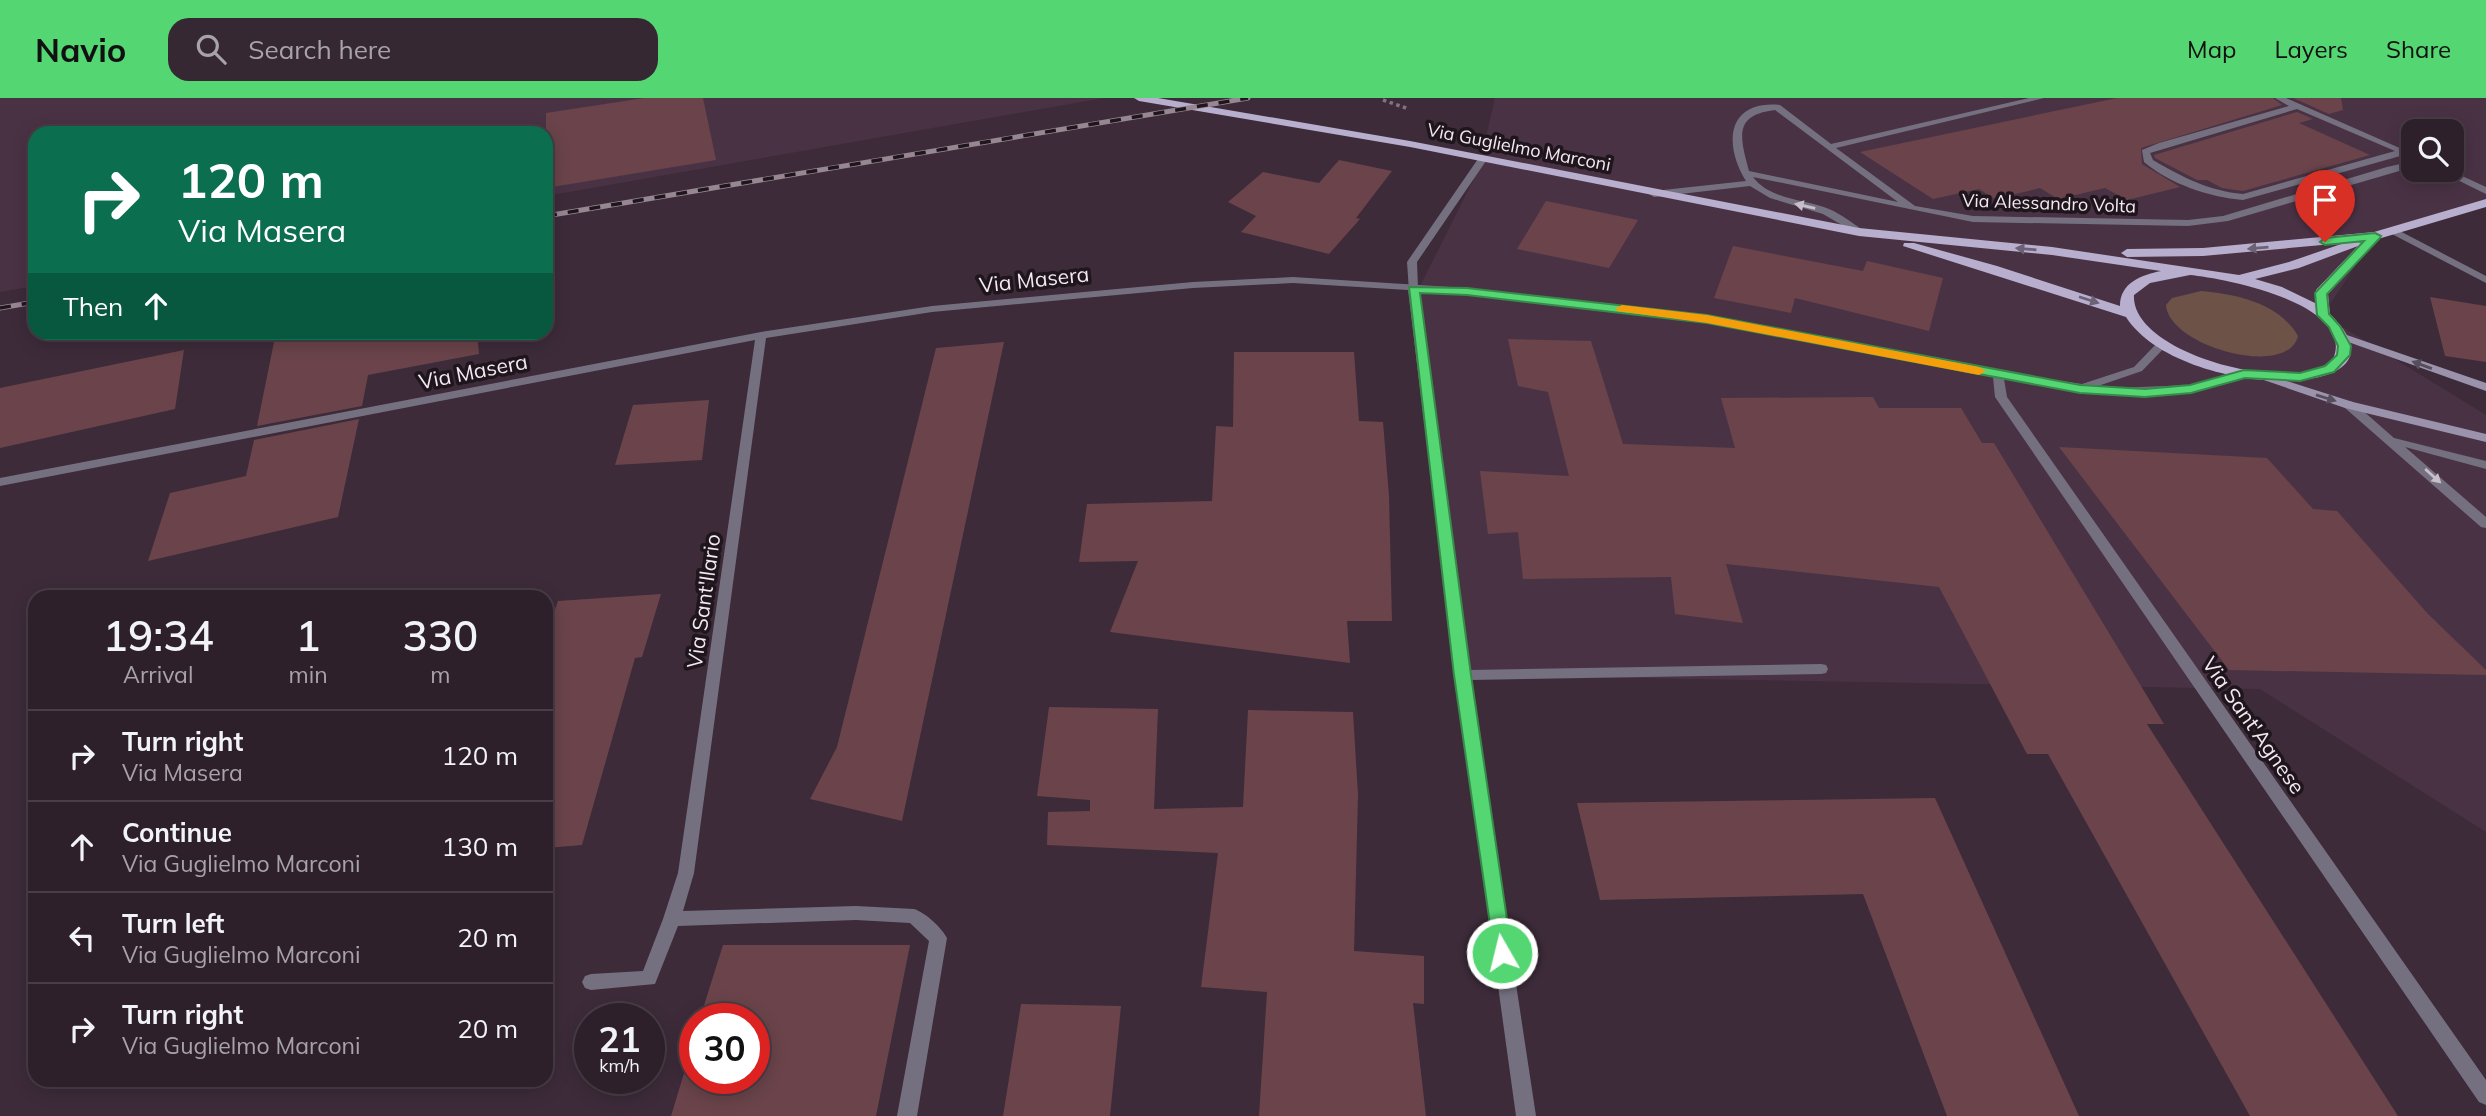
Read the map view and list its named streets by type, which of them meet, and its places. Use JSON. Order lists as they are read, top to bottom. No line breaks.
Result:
{"streets":{"main road":["Via Guglielmo Marconi"],"street":["Via Alessandro Volta","Via Masera","Via Sant'Ilario","Via Sant'Agnese"]},"crossings":[["Via Guglielmo Marconi","Via Masera"],["Via Masera","Via Sant'Ilario"],["Via Masera","Via Sant'Agnese"]],"page":{"header":"Navio","search":"Search here","nav":["Map","Layers","Share"],"turn":["120 m","Via Masera"],"then":"Then","eta":["19:34","Arrival","1","min","330","m"],"list":[{"name":"Turn right","note":"Via Masera","value":"120 m"},{"name":"Continue","note":"Via Guglielmo Marconi","value":"130 m"},{"name":"Turn left","note":"Via Guglielmo Marconi","value":"20 m"},{"name":"Turn right","note":"Via Guglielmo Marconi","value":"20 m"}],"speed":"21 km/h","limit":"30"}}
